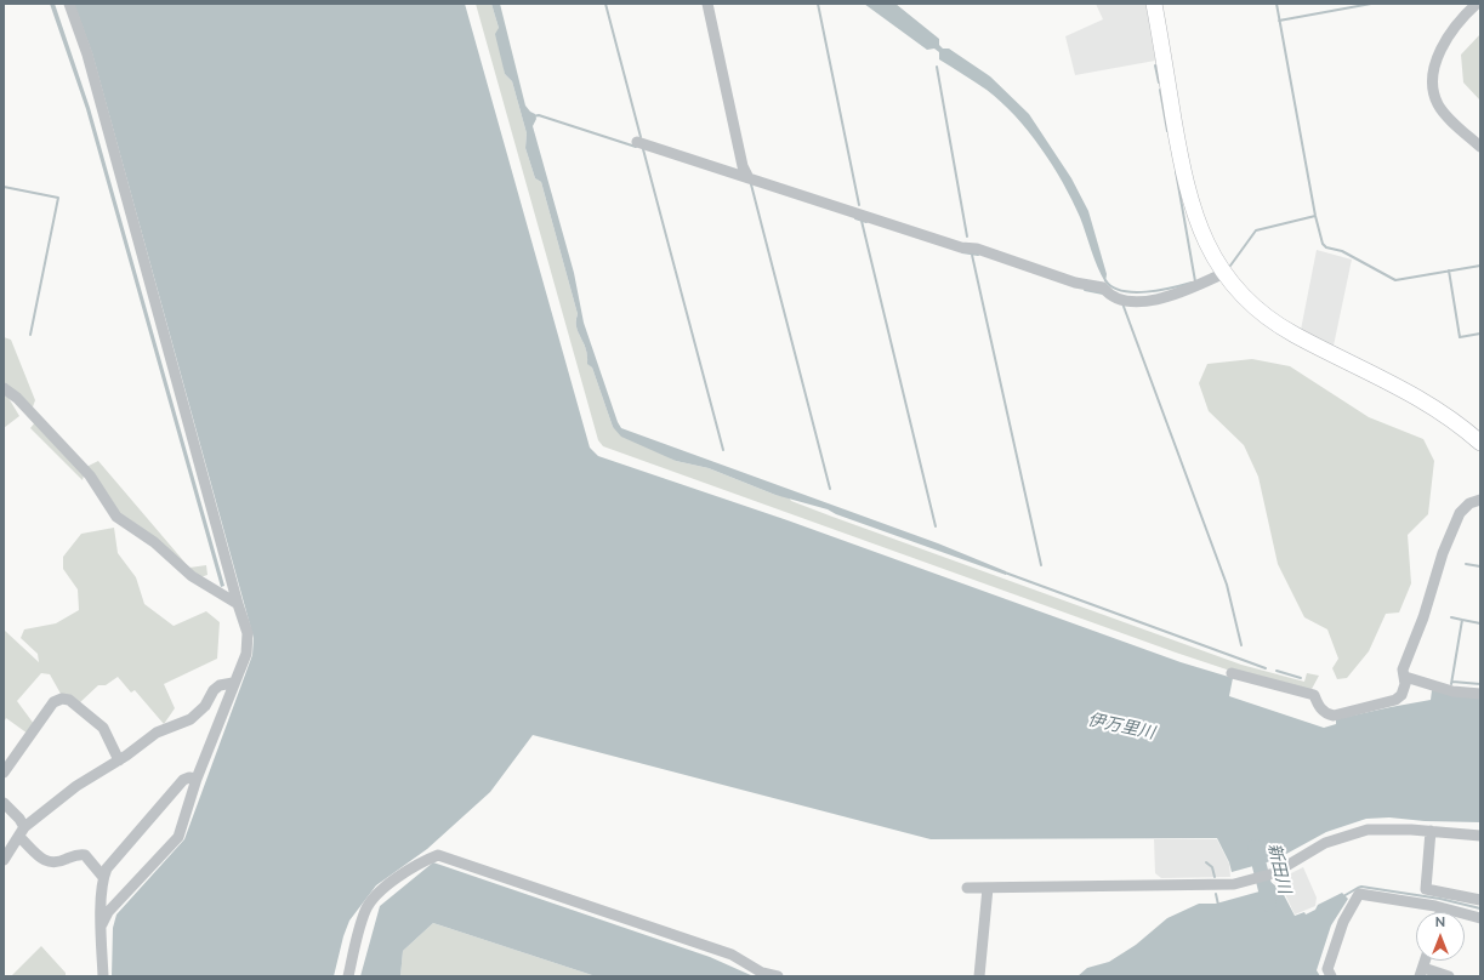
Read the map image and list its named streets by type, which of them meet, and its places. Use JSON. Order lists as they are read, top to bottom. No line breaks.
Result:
{"water":["伊万里川","新田川"],"north":"top"}
